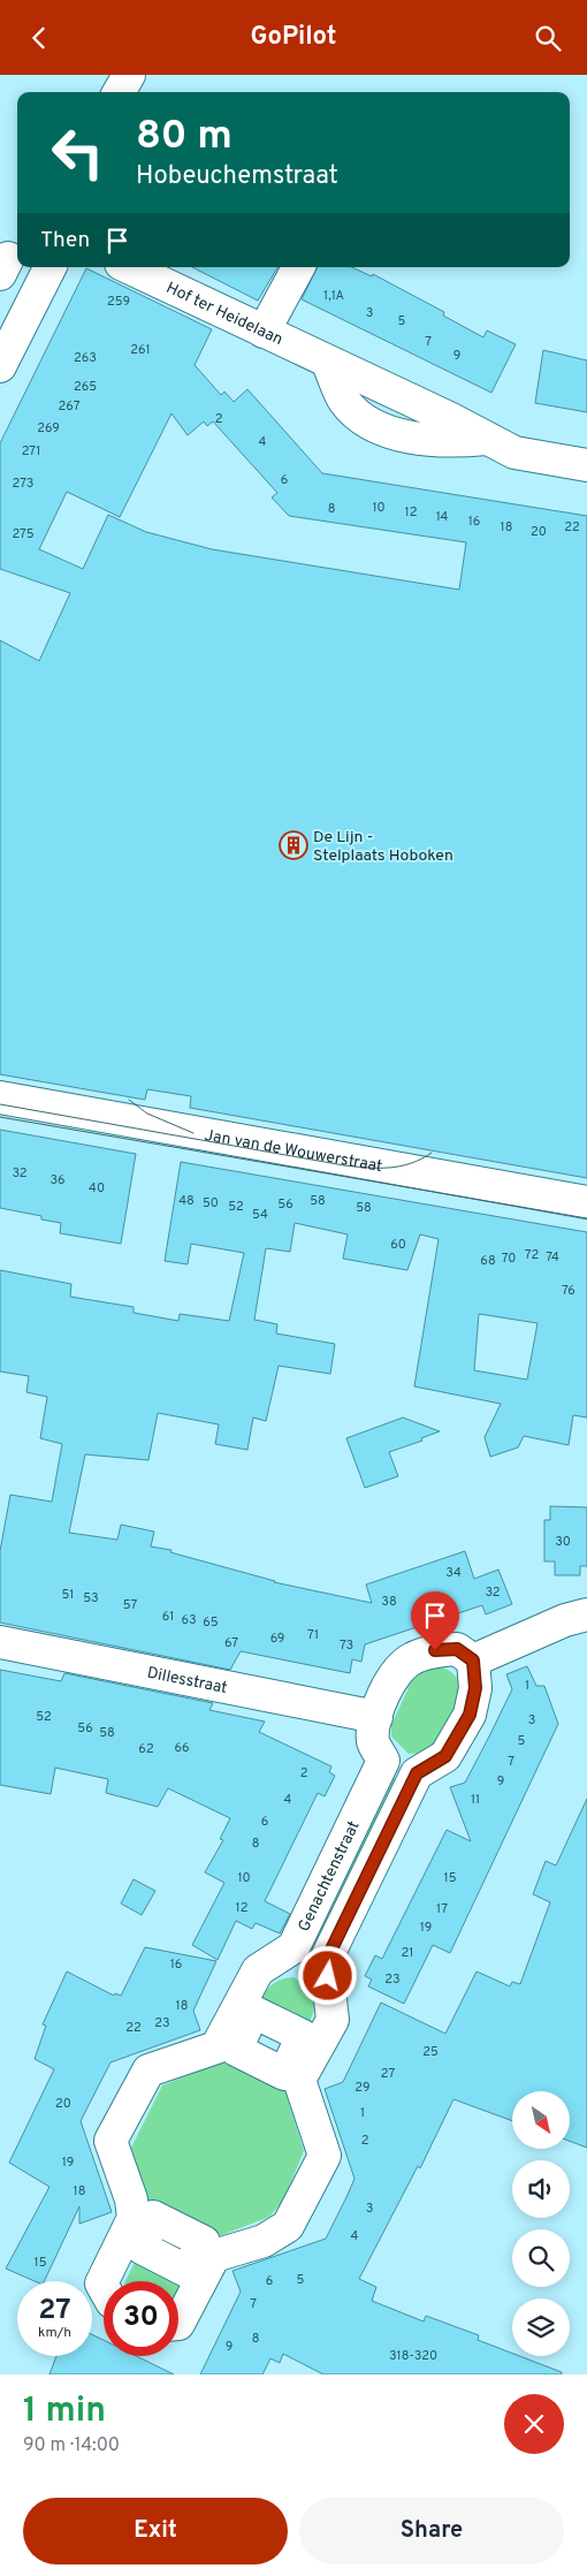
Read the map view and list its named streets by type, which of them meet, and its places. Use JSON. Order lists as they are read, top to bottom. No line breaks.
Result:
{"streets":{"street":["Hof ter Heidelaan","Jan van de Wouwerstraat","Dillesstraat","Genachtenstraat"]},"crossings":[["Dillesstraat","Genachtenstraat"]],"places":{"building":["De Lijn - Stelplaats Hoboken"]},"house_numbers":["1,1A","259","3","5","7","261","9","263","265","267","2","269","4","271","6","273","10","8","12","14","16","18","22","20","275","32","36","40","48","58","50","56","52","58","54","60","72","74","70","68","76","30","34","32","51","53","38","57","61","63","65","71","69","67","73","1","52","3","56","58","5","66","62","7","2","9","4","11","6","8","10","15","12","17","19","21","16","23","18","23","22","25","27","29","20","1","2","19","18","3","4","15","5","6","7","8","9","318-320"],"north":"bottom right","page":{"header":"GoPilot","turn":["80 m","Hobeuchemstraat"],"then":"Then","speed":"27 km/h","limit":"30","heading":["1 min","90 m · 14:00"],"buttons":["Exit","Share"]}}
